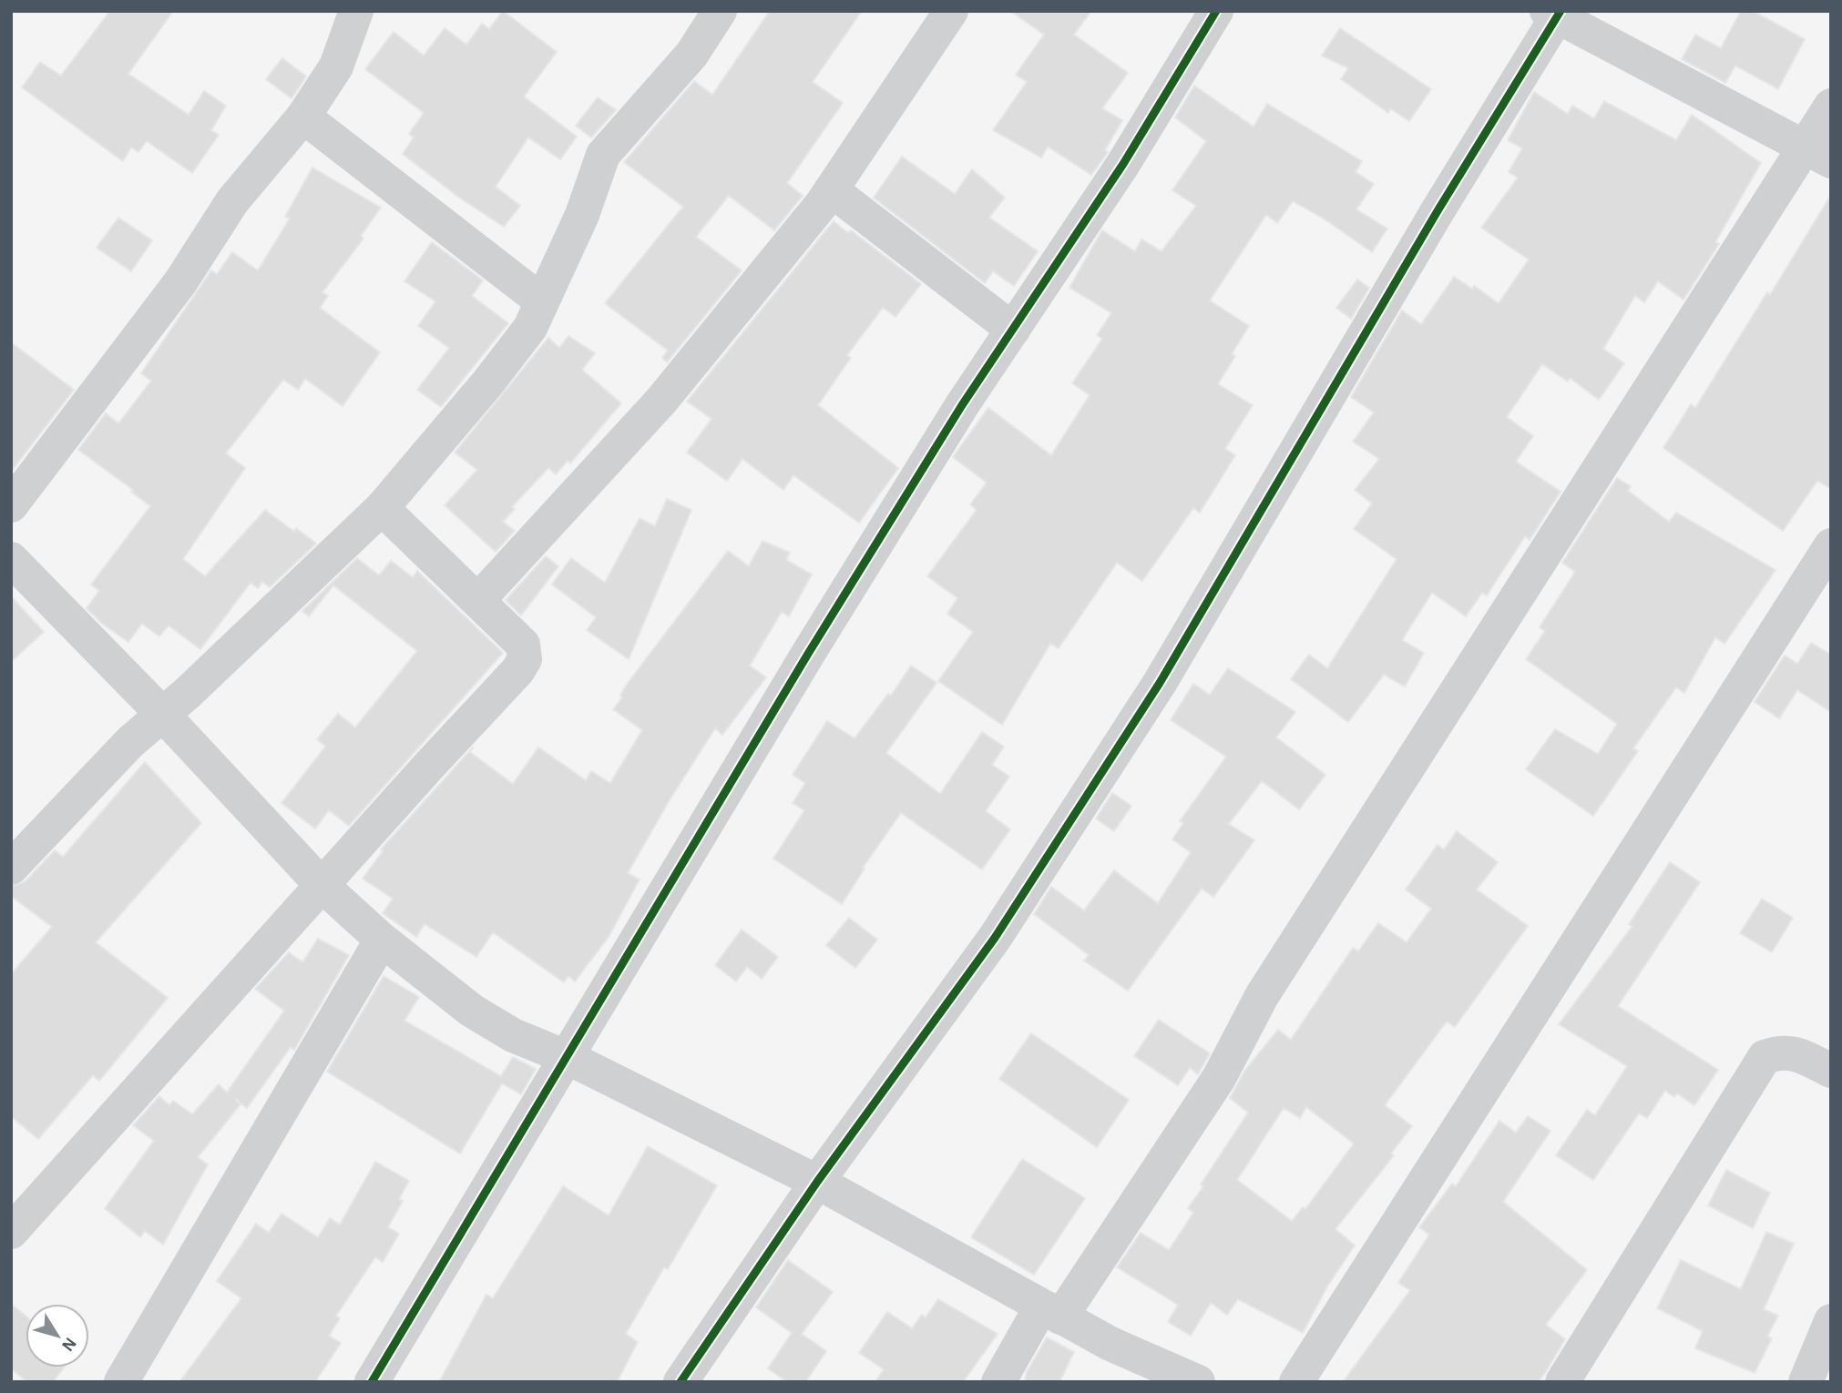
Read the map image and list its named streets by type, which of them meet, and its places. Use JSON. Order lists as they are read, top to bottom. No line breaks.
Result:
{"north":"bottom right"}
